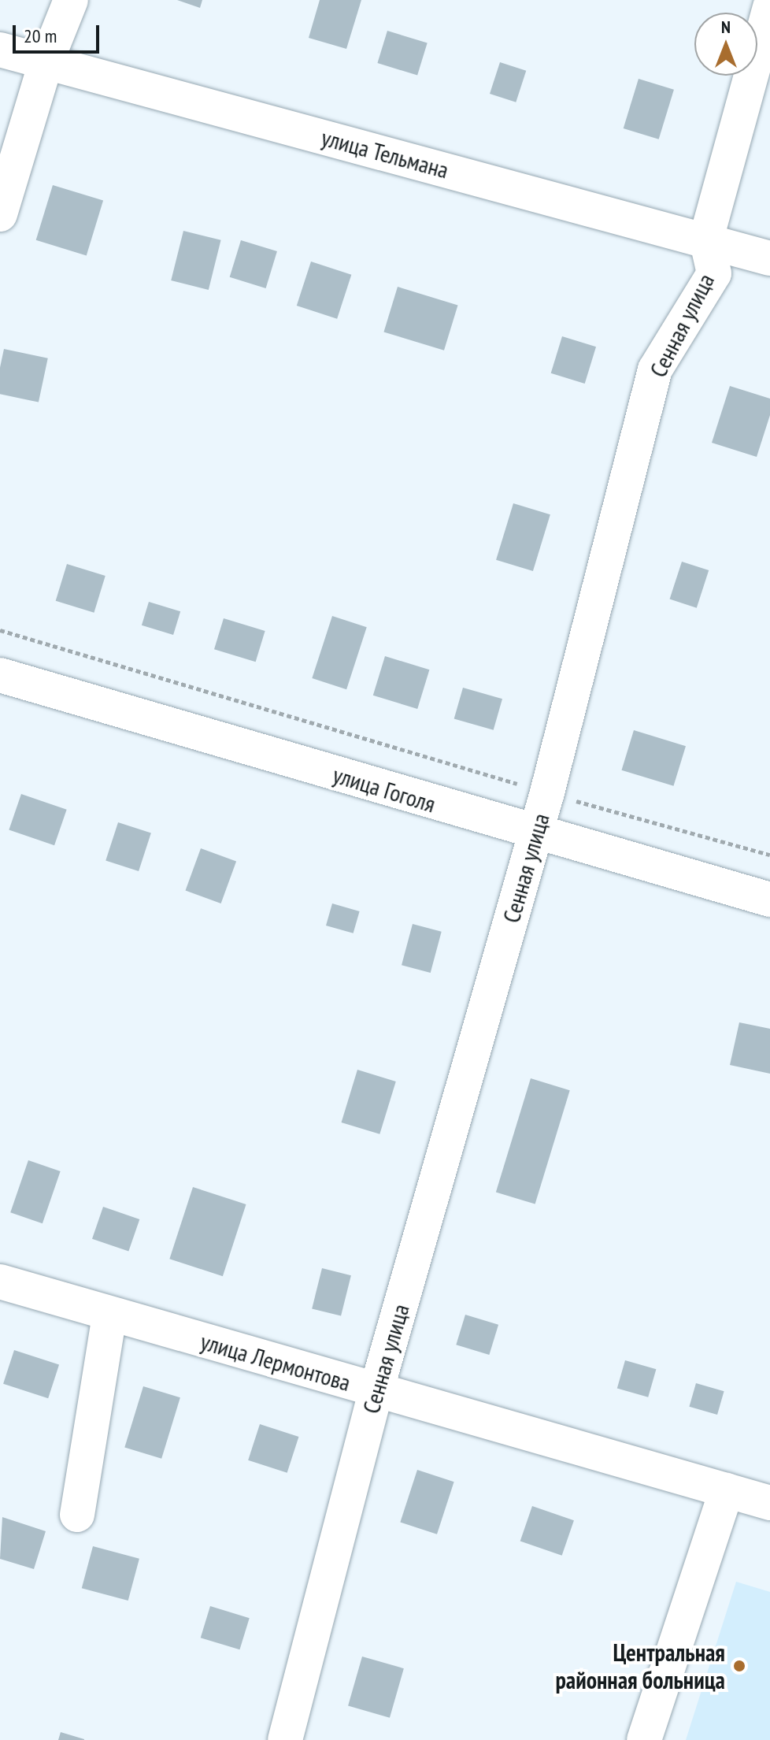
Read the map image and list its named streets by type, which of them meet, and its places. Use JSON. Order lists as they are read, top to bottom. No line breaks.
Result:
{"streets":{"street":["улица Тельмана","Сенная улица","улица Гоголя","улица Лермонтова"]},"crossings":[["улица Тельмана","Сенная улица"],["Сенная улица","улица Гоголя"],["Сенная улица","улица Лермонтова"]],"places":["Центральная районная больница"],"scale_bar":"20 m","north":"top"}
